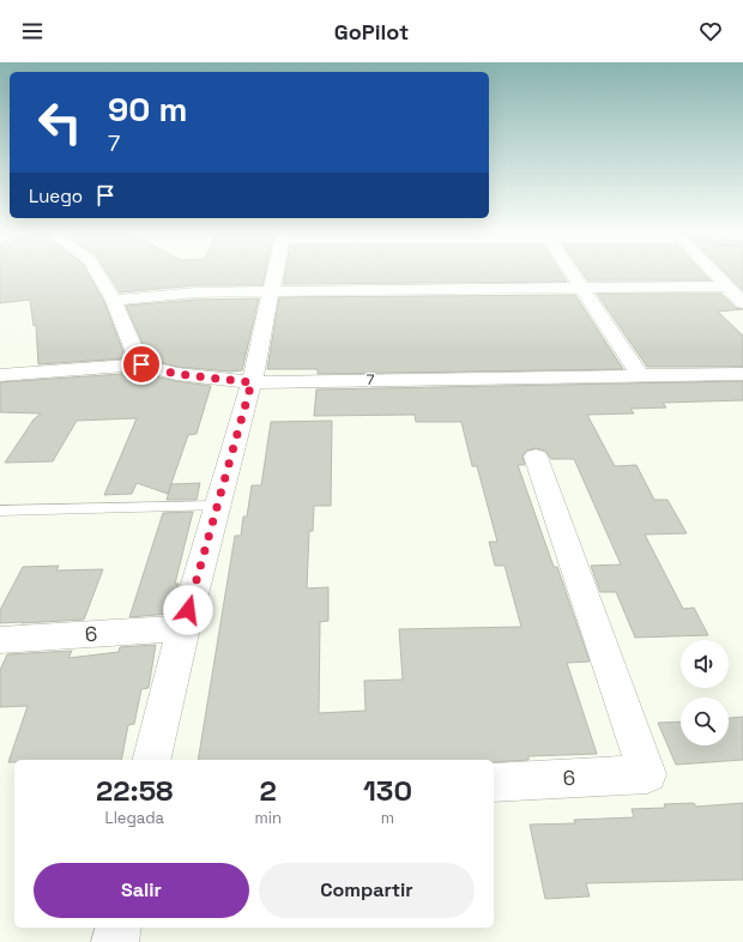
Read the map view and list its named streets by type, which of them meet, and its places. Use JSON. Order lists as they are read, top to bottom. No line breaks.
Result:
{"streets":{"street":["7","6"]},"page":{"header":"GoPilot","turn":["90 m","7"],"then":"Luego","eta":["22:58","Llegada","2","min","130","m"],"buttons":["Salir","Compartir"]}}
